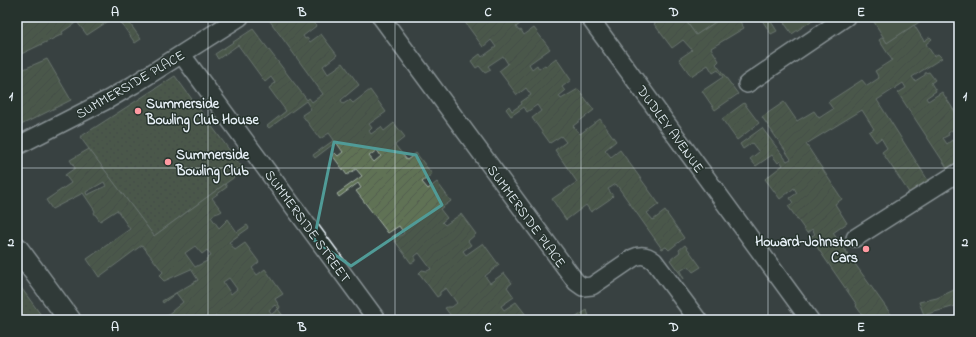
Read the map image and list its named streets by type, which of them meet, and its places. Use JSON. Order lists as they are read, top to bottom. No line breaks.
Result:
{"streets":{"street":["SUMMERSIDE PLACE","DUDLEY AVENUE","SUMMERSIDE STREET"]},"crossings":[["SUMMERSIDE PLACE","SUMMERSIDE STREET"]],"places":["Summerside Bowling Club House","Summerside Bowling Club","Howard-Johnston Cars"],"grid":{"columns":["A","B","C","D","E"],"rows":["1","2"]}}
